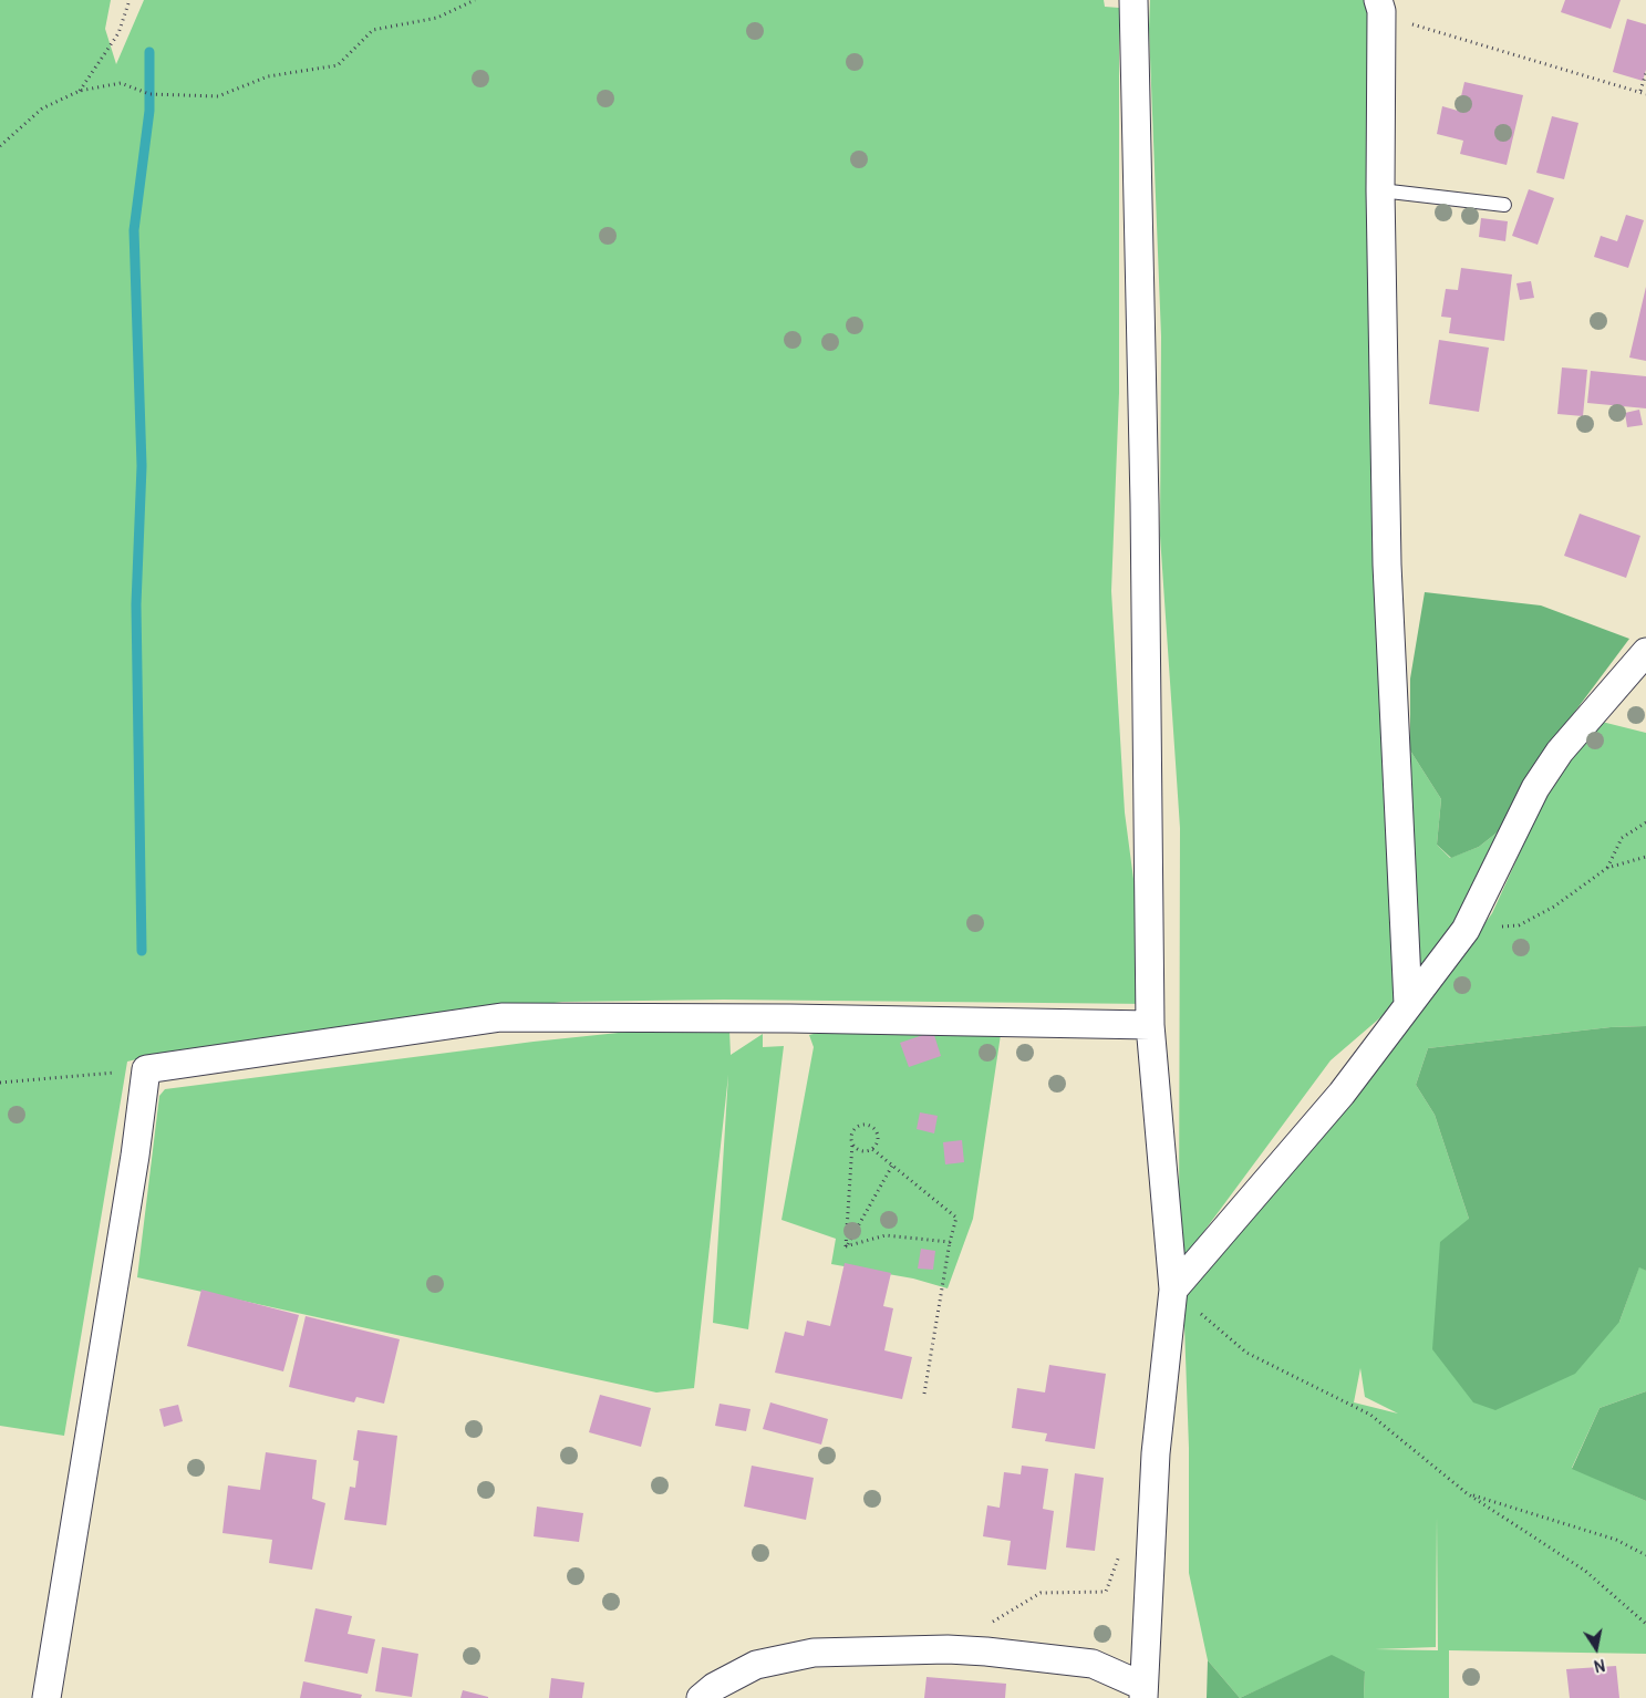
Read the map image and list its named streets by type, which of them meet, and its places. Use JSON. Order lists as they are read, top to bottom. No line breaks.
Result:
{"north":"bottom"}
